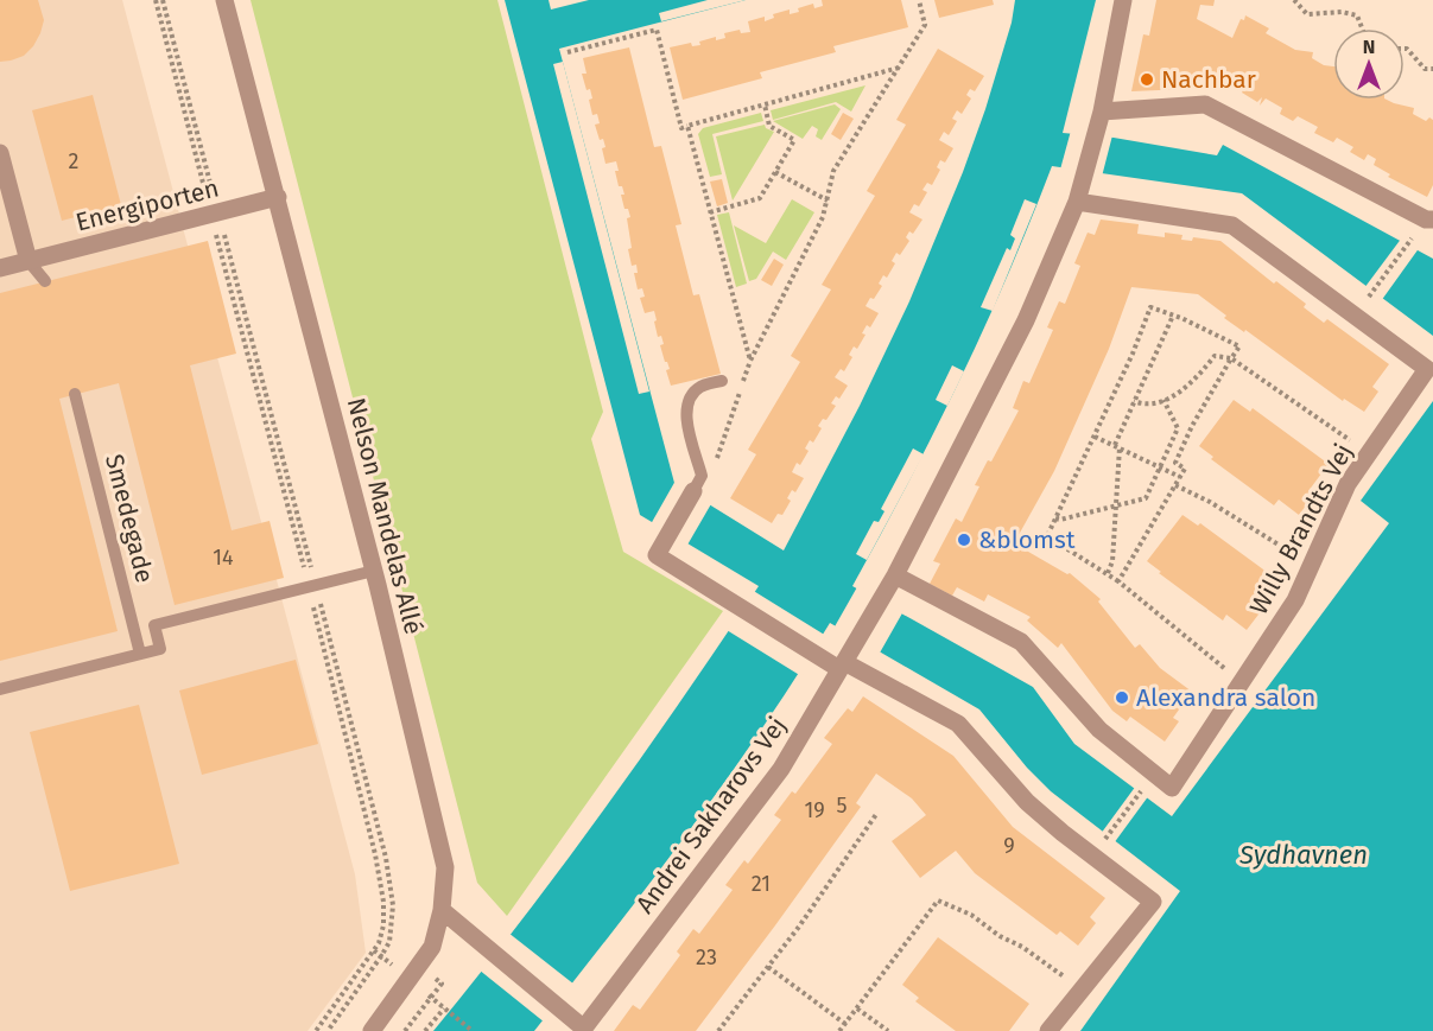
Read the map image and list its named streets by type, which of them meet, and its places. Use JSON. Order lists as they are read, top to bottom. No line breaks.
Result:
{"streets":{"street":["Energiporten","Nelson Mandelas Allé","Willy Brandts Vej","Andrei Sakharovs Vej"],"lane":["Smedegade"]},"crossings":[["Energiporten","Nelson Mandelas Allé"]],"water":["Sydhavnen"],"places":["Nachbar","&blomst","Alexandra salon"],"house_numbers":["2","14","5","19","9","21","23"],"north":"top"}
